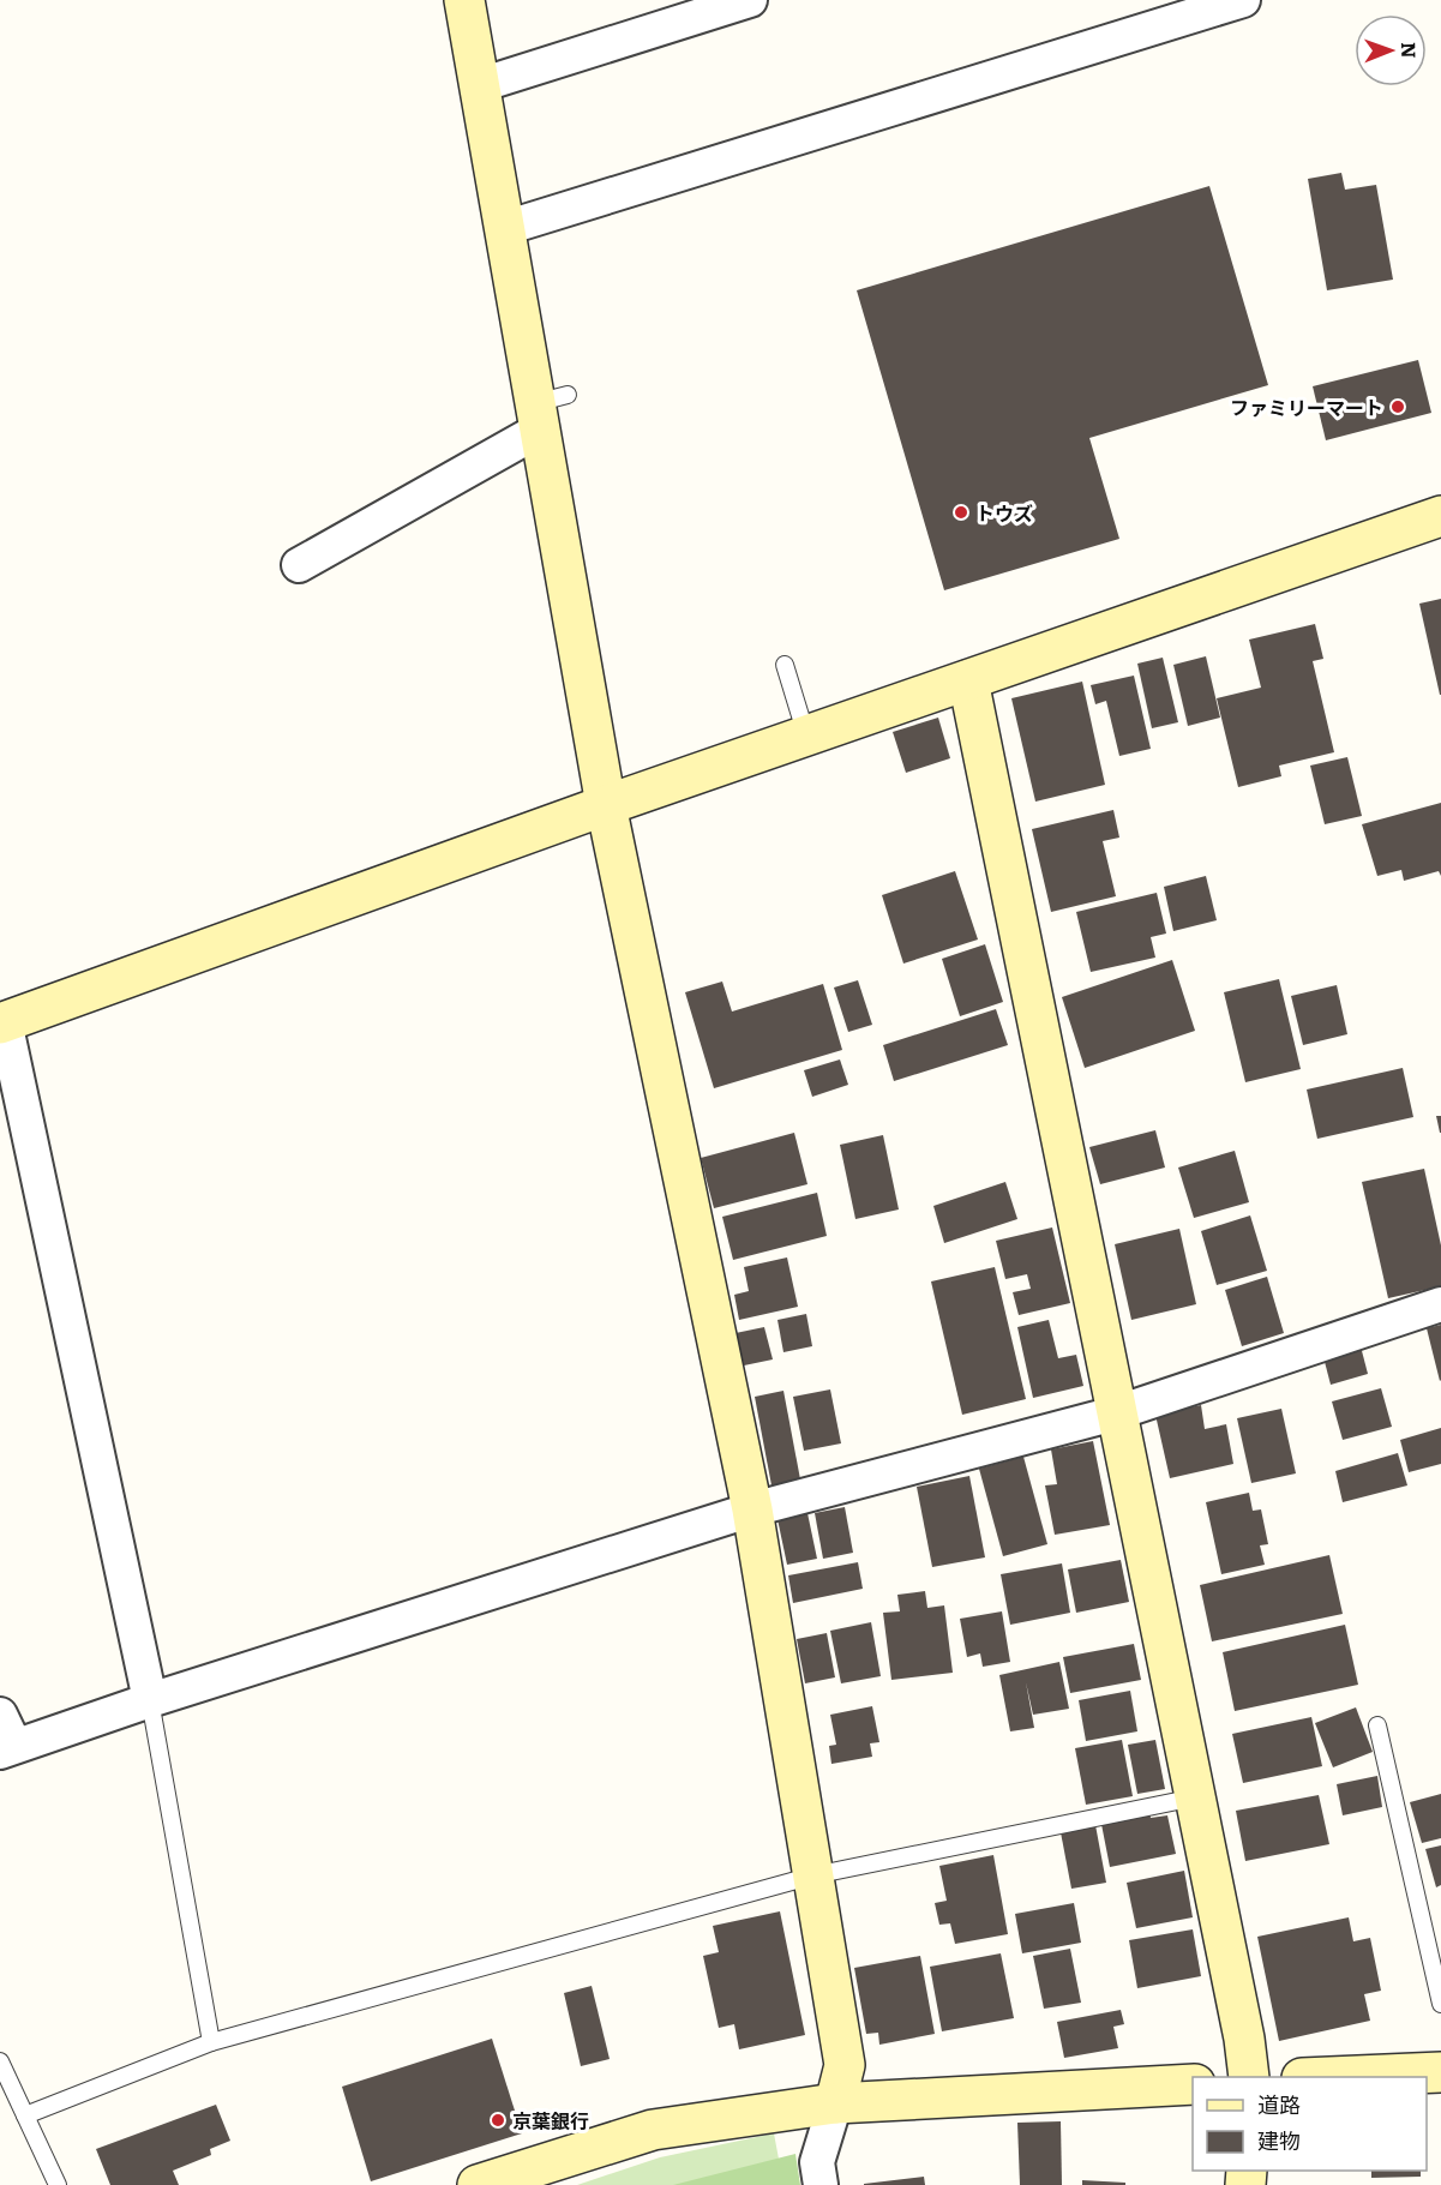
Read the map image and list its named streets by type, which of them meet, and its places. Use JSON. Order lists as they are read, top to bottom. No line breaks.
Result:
{"places":["ファミリーマート","トウズ","京葉銀行"],"legend":["道路","建物"],"north":"right"}
